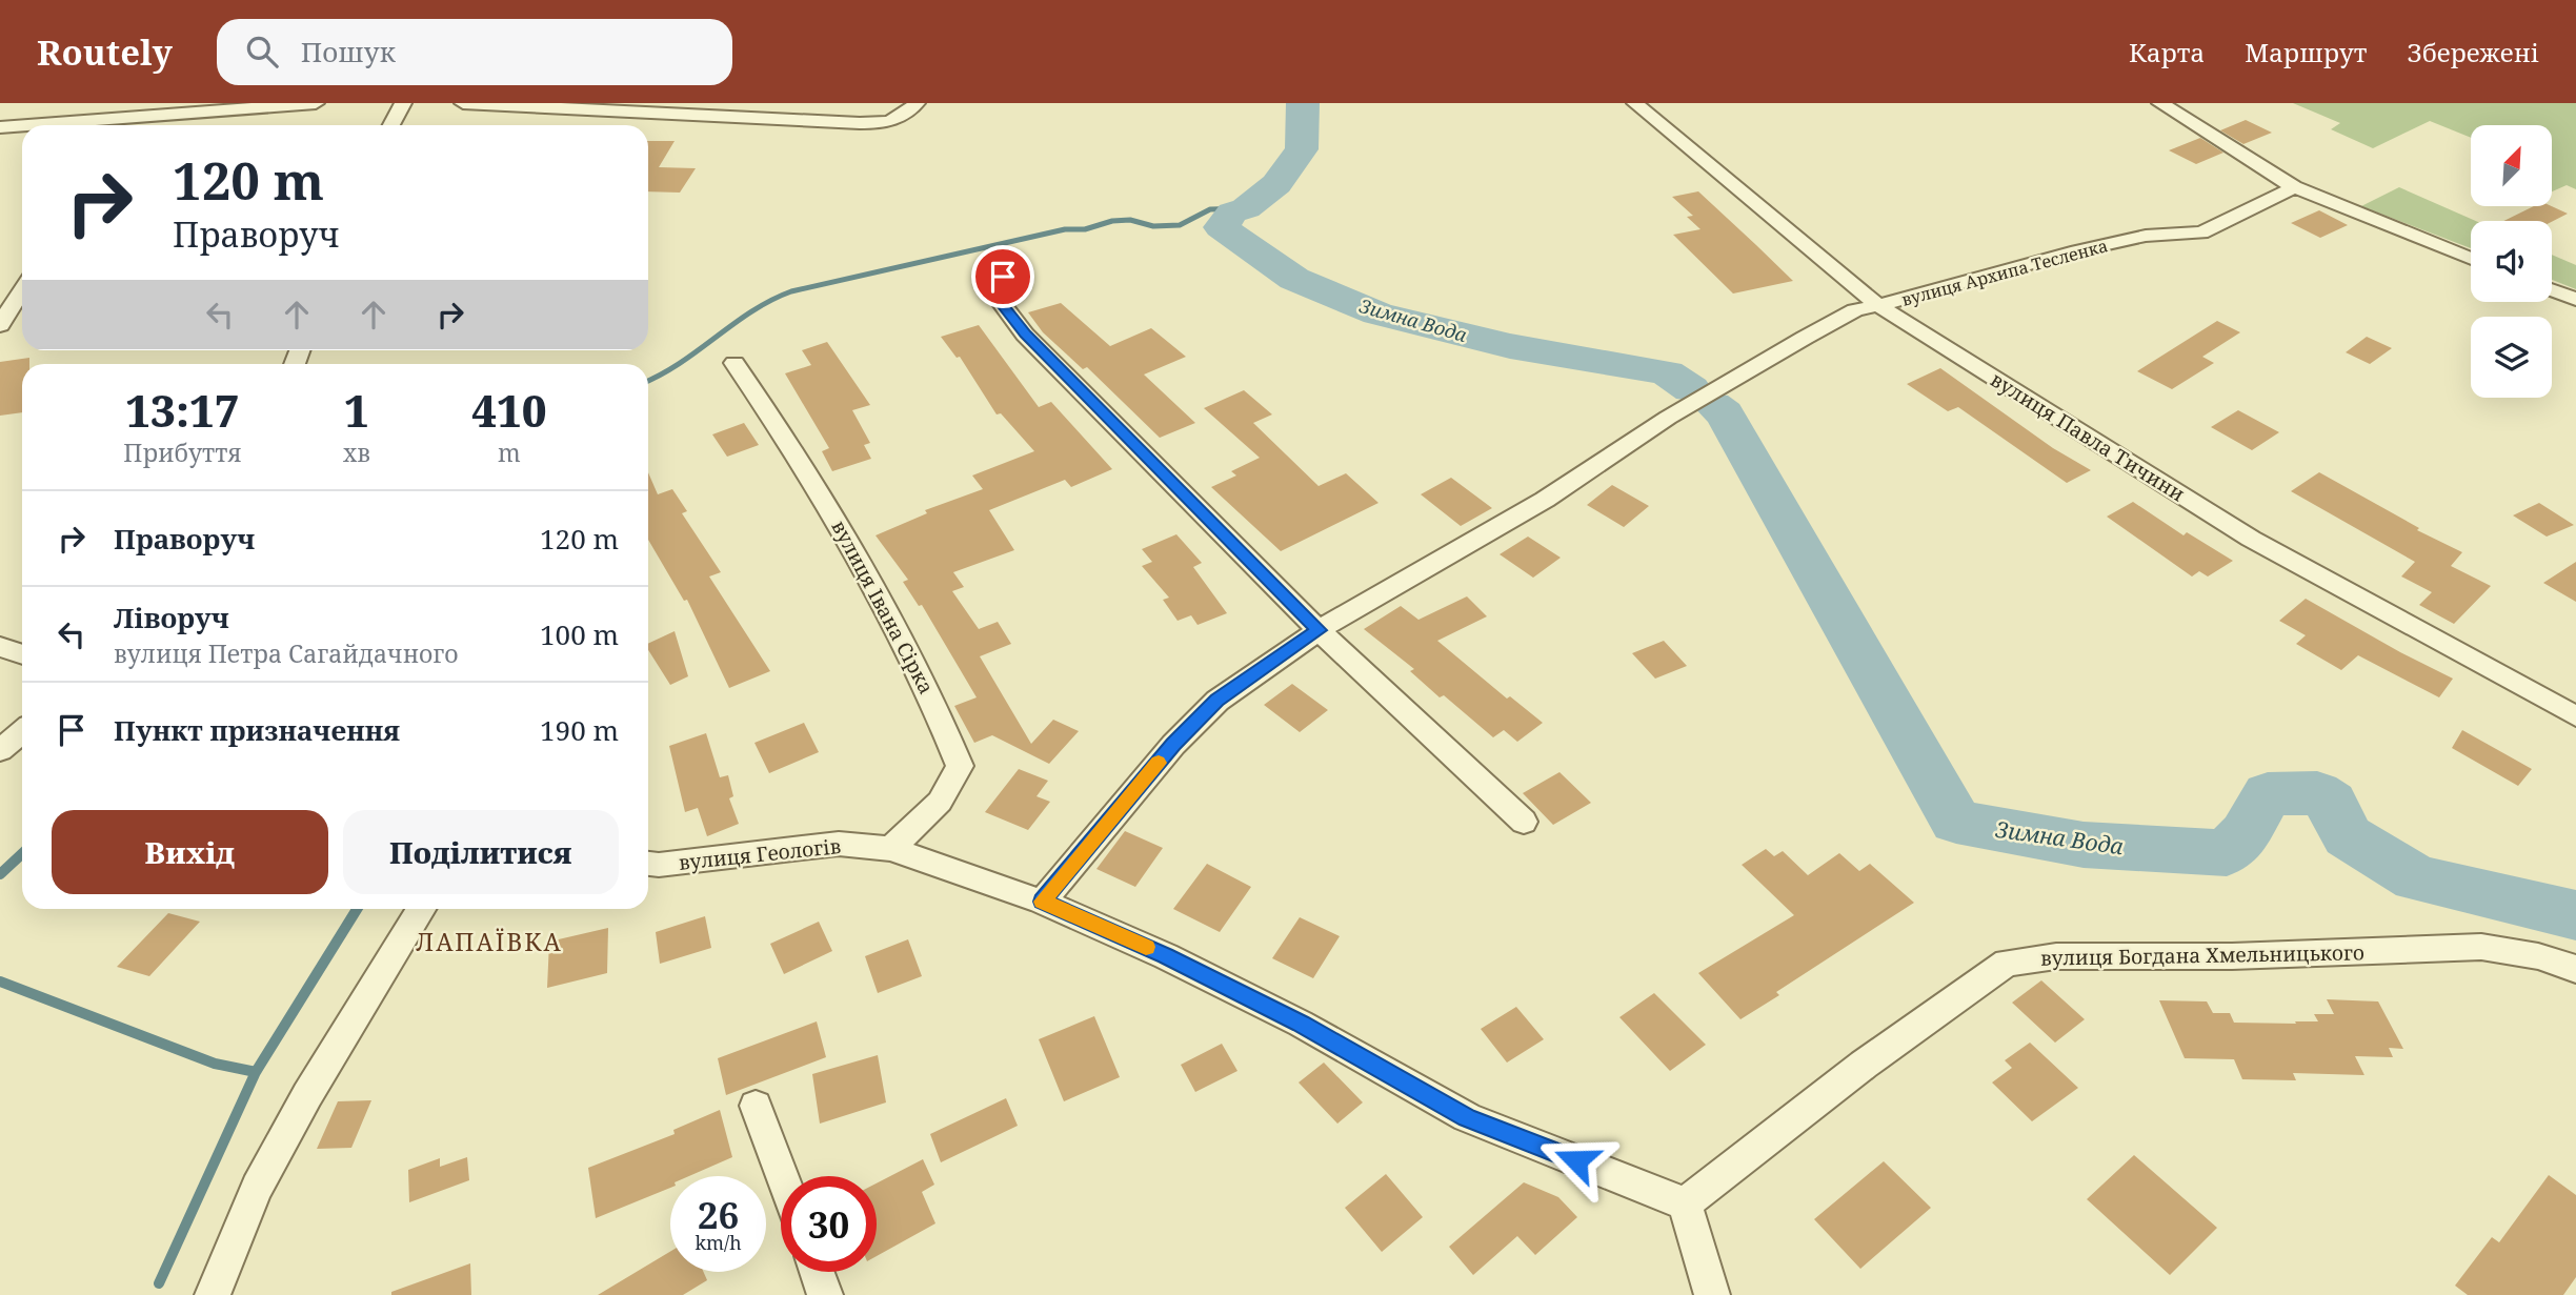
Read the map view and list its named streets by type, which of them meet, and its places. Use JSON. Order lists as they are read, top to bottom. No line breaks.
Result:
{"streets":{"street":["вулиця Архипа Тесленка","вулиця Павла Тичини","вулиця Івана Сірка","вулиця Геологів","вулиця Богдана Хмельницького"]},"crossings":[["вулиця Архипа Тесленка","вулиця Павла Тичини"],["вулиця Архипа Тесленка","вулиця Геологів"],["вулиця Івана Сірка","вулиця Геологів"],["вулиця Геологів","вулиця Богдана Хмельницького"]],"districts":["ЛАПАЇВКА"],"water":["Зимна Вода"],"north":"top right","page":{"header":"Routely","search":"Пошук","nav":["Карта","Маршрут","Збережені"],"turn":["120 m","Праворуч"],"eta":["13:17","Прибуття","1","хв","410","m"],"list":[{"name":"Праворуч","value":"120 m"},{"name":"Ліворуч","note":"вулиця Петра Сагайдачного","value":"100 m"},{"name":"Пункт призначення","value":"190 m"}],"buttons":["Вихід","Поділитися"],"speed":"26 km/h","limit":"30"}}
